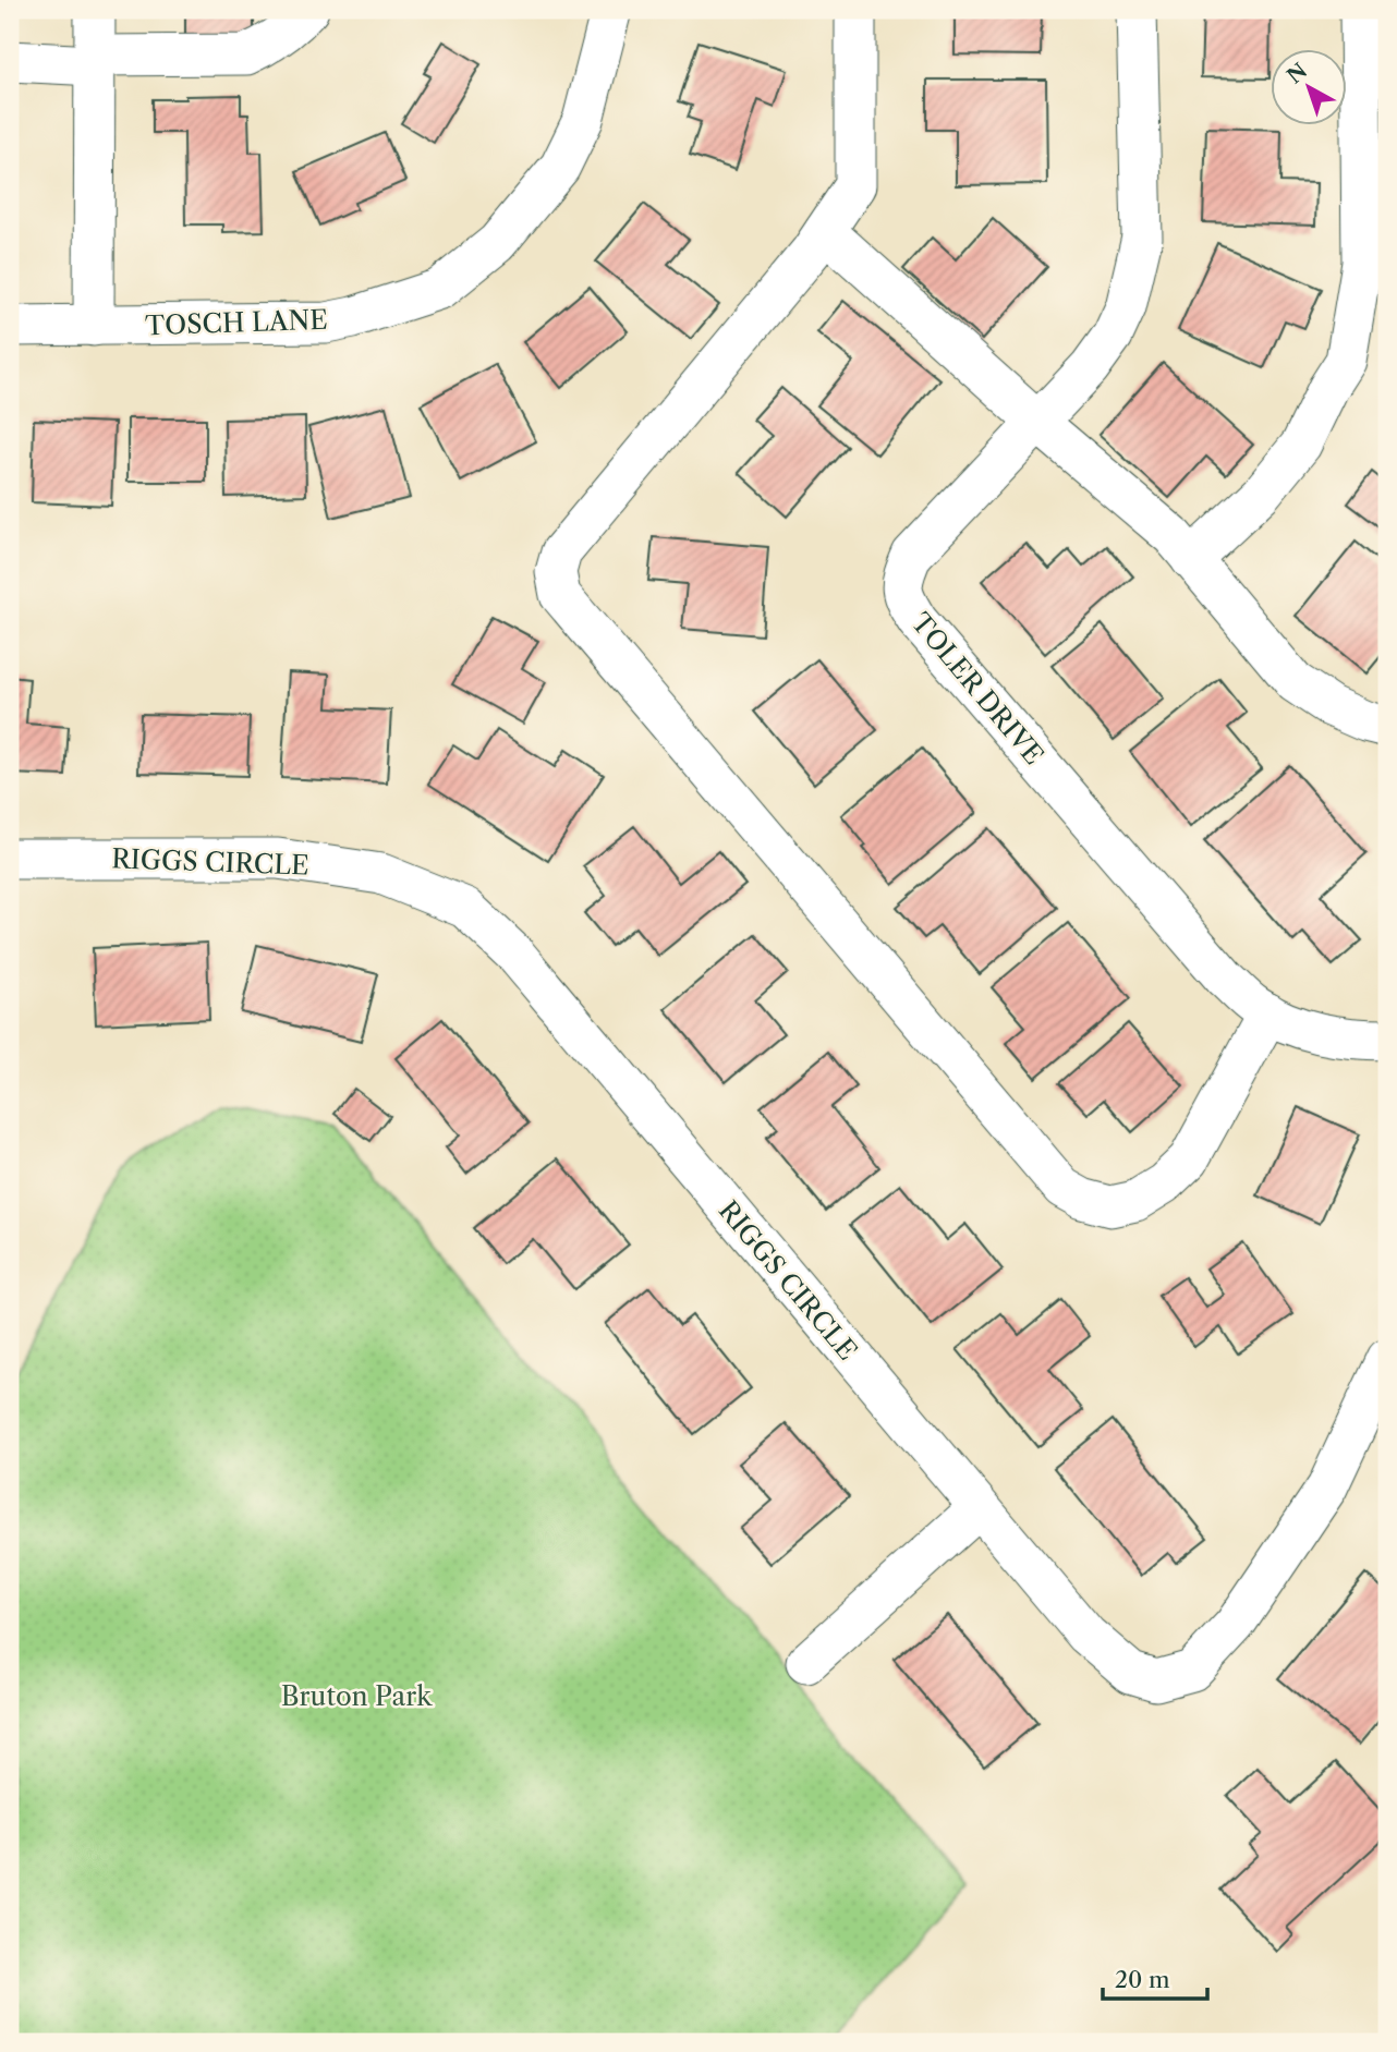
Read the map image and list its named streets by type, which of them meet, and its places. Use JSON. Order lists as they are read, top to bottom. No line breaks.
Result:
{"streets":{"street":["TOSCH LANE","TOLER DRIVE","RIGGS CIRCLE"]},"parks":["Bruton Park"],"scale_bar":"20 m","north":"top left"}
